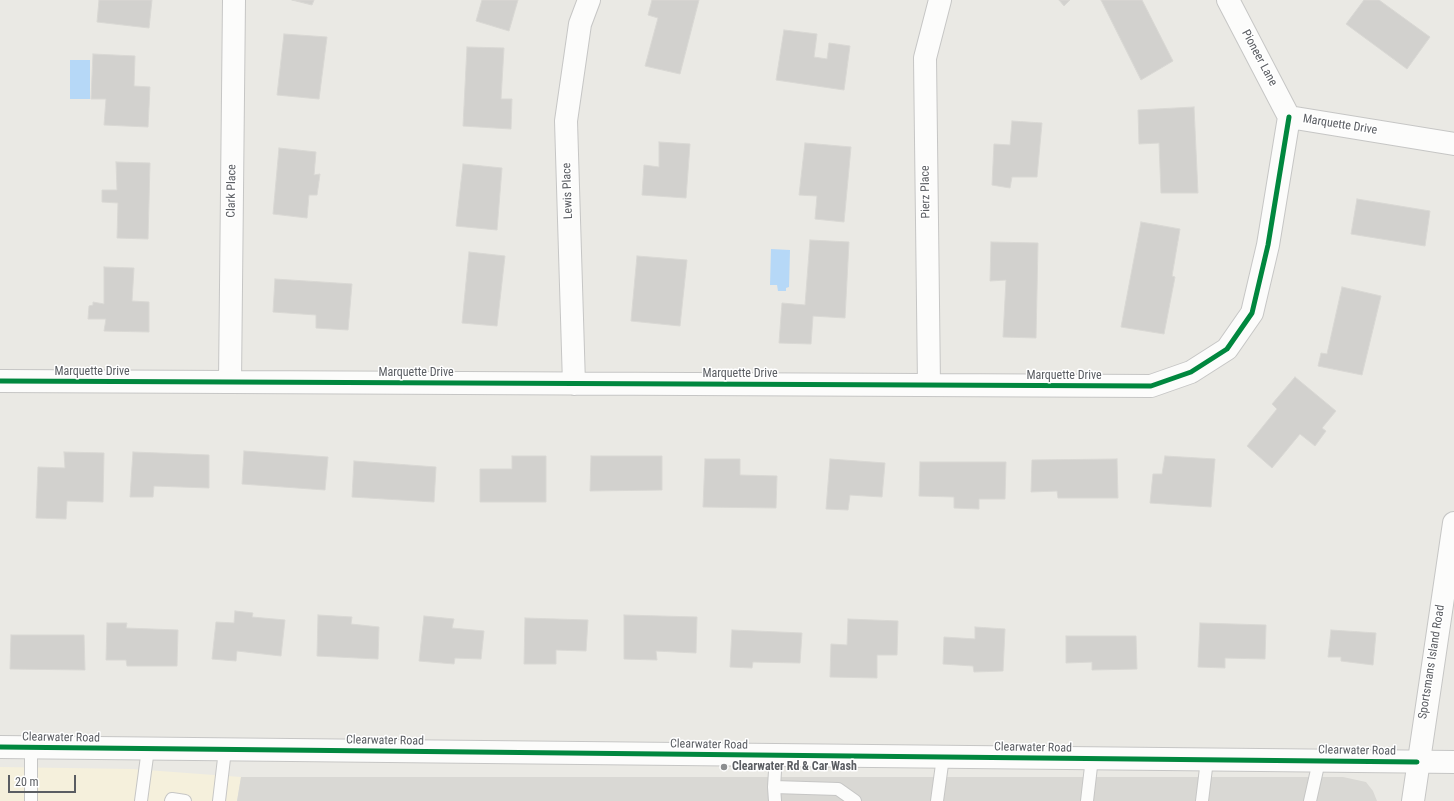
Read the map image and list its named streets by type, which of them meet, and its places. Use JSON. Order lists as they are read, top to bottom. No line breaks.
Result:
{"streets":{"street":["Pioneer Lane","Marquette Drive","Clark Place","Lewis Place","Pierz Place","Sportsmans Island Road","Clearwater Road"]},"crossings":[["Pioneer Lane","Marquette Drive"],["Marquette Drive","Clark Place"],["Marquette Drive","Lewis Place"],["Marquette Drive","Pierz Place"],["Sportsmans Island Road","Clearwater Road"]],"places":["Clearwater Rd & Car Wash"],"scale_bar":"20 m"}
